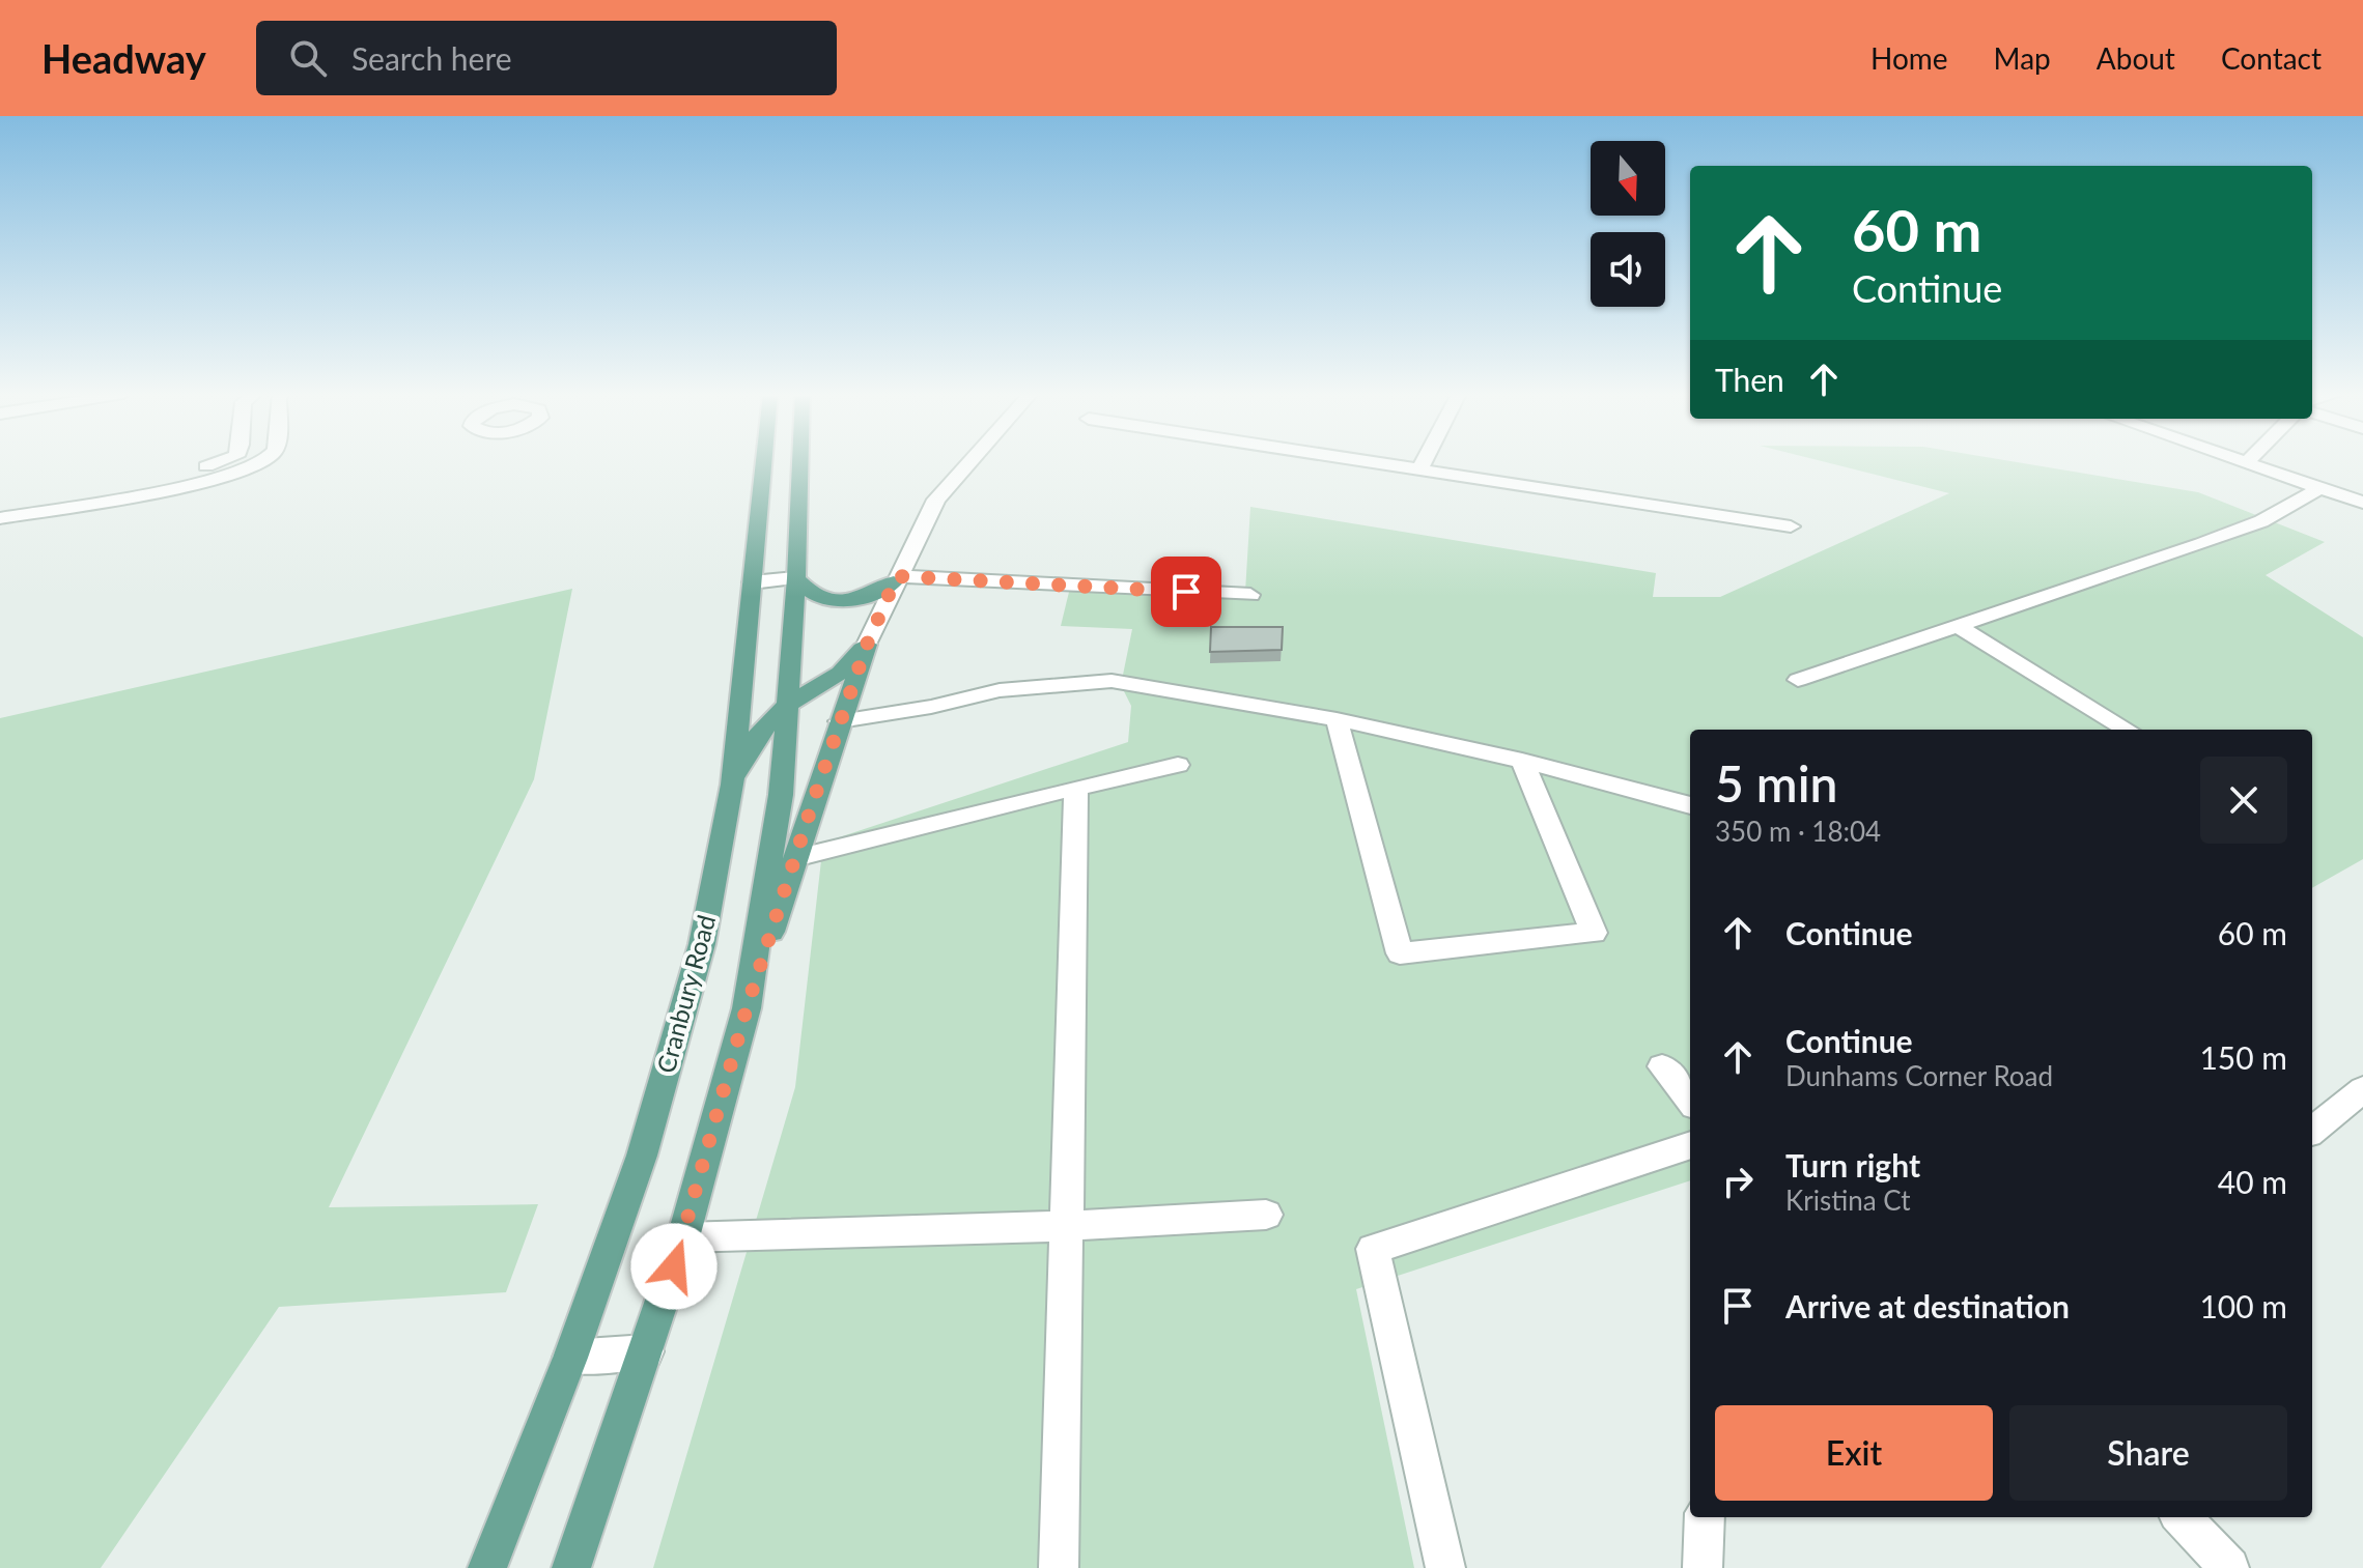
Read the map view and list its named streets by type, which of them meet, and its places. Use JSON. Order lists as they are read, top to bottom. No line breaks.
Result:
{"streets":{"main road":["Cranbury Road"]},"north":"bottom","page":{"header":"Headway","search":"Search here","nav":["Home","Map","About","Contact"],"turn":["60 m","Continue"],"then":"Then","heading":["5 min","350 m · 18:04"],"list":[{"name":"Continue","value":"60 m"},{"name":"Continue","note":"Dunhams Corner Road","value":"150 m"},{"name":"Turn right","note":"Kristina Ct","value":"40 m"},{"name":"Arrive at destination","value":"100 m"}],"buttons":["Exit","Share"]}}
